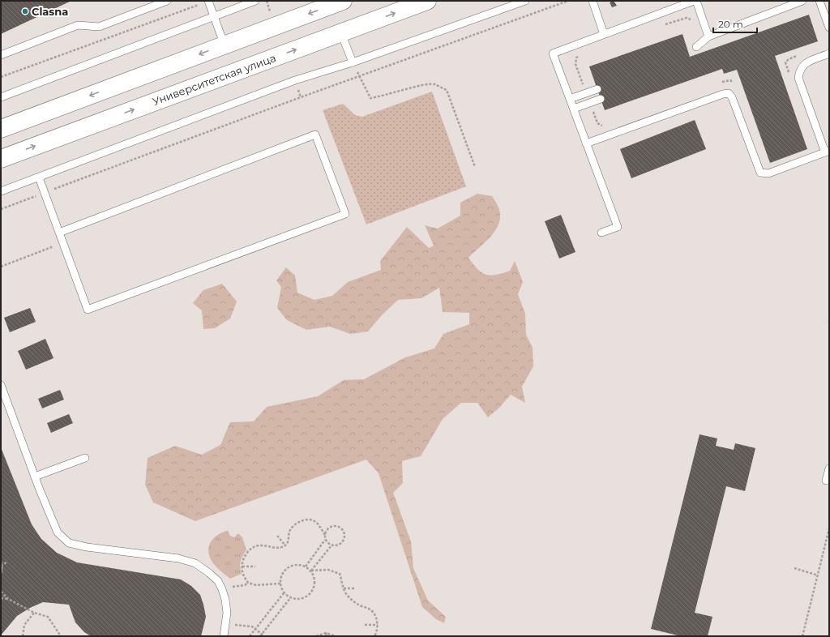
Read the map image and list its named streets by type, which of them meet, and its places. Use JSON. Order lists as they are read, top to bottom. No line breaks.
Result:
{"streets":{"main road":["Университетская улица"]},"places":["Clasna"],"scale_bar":"20 m"}
